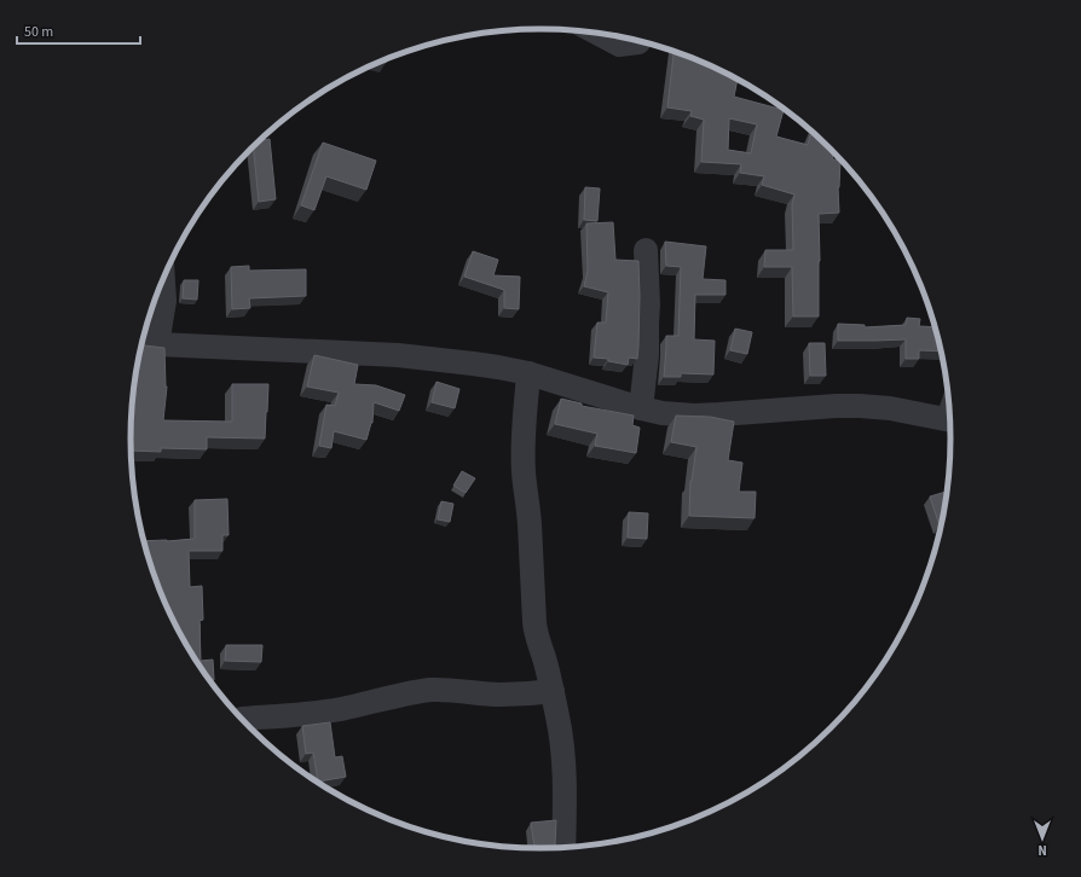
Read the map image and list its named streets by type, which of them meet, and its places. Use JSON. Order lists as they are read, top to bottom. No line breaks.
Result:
{"scale_bar":"50 m","north":"bottom"}
